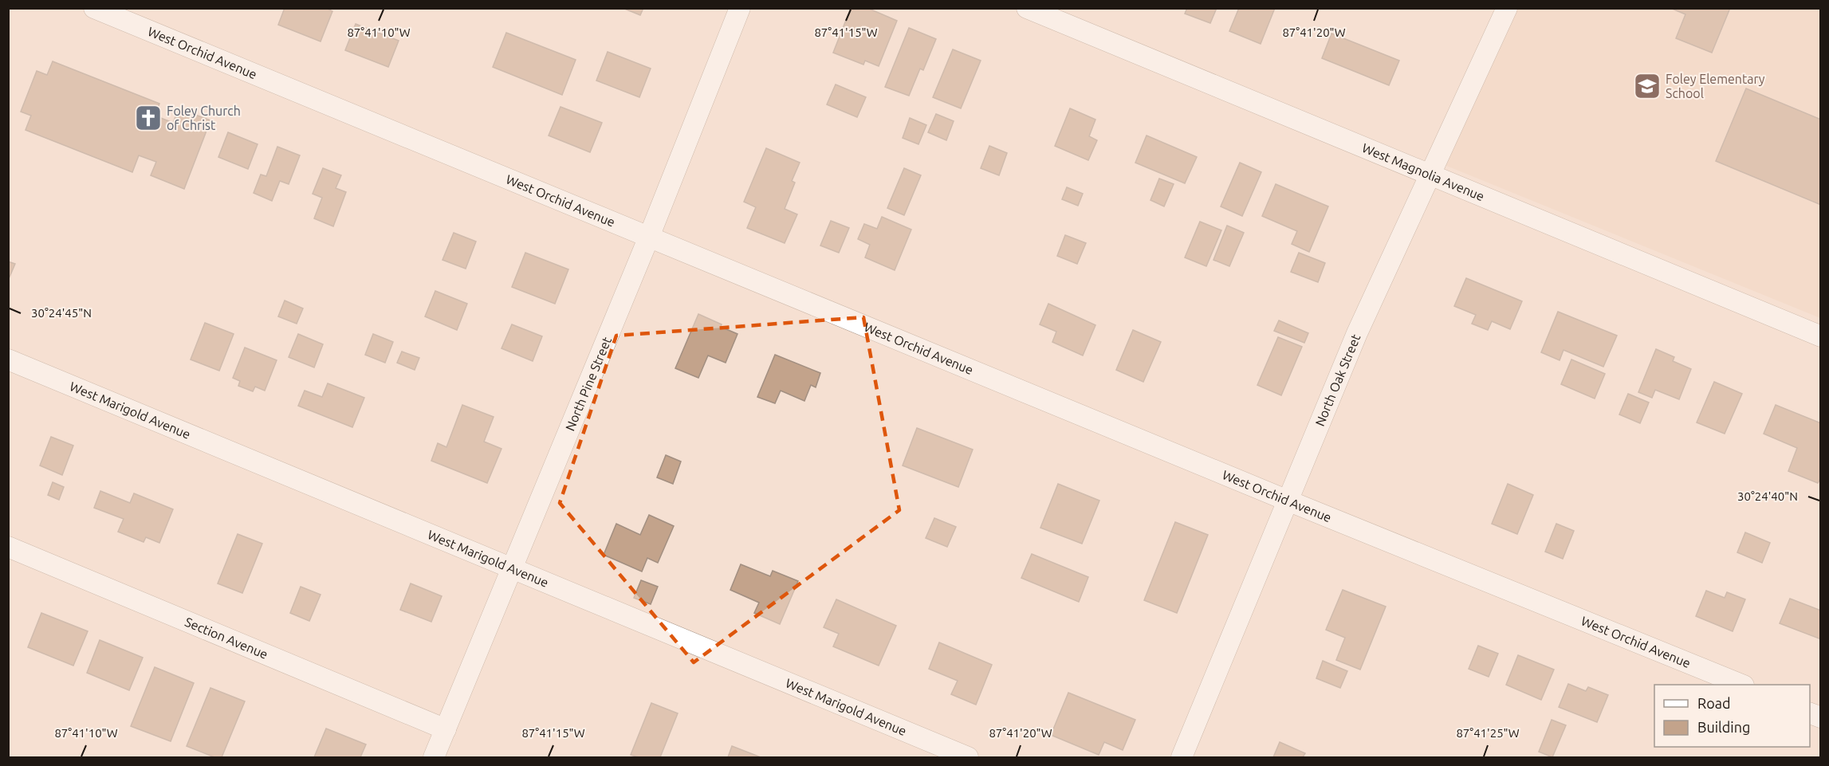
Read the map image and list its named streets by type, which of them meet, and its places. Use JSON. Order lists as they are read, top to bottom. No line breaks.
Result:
{"streets":{"street":["West Orchid Avenue","West Magnolia Avenue","North Oak Street","North Pine Street","West Marigold Avenue","Section Avenue"]},"crossings":[["West Orchid Avenue","North Oak Street"],["West Orchid Avenue","North Pine Street"],["West Magnolia Avenue","North Oak Street"],["North Pine Street","West Marigold Avenue"],["North Pine Street","Section Avenue"]],"places":{"school or university":["Foley Elementary School"],"church":["Foley Church of Christ"]},"legend":["Road","Building"],"coordinates":["87°41'10\"W","87°41'15\"W","87°41'20\"W","30°24'45\"N","30°24'40\"N","87°41'25\"W"]}
